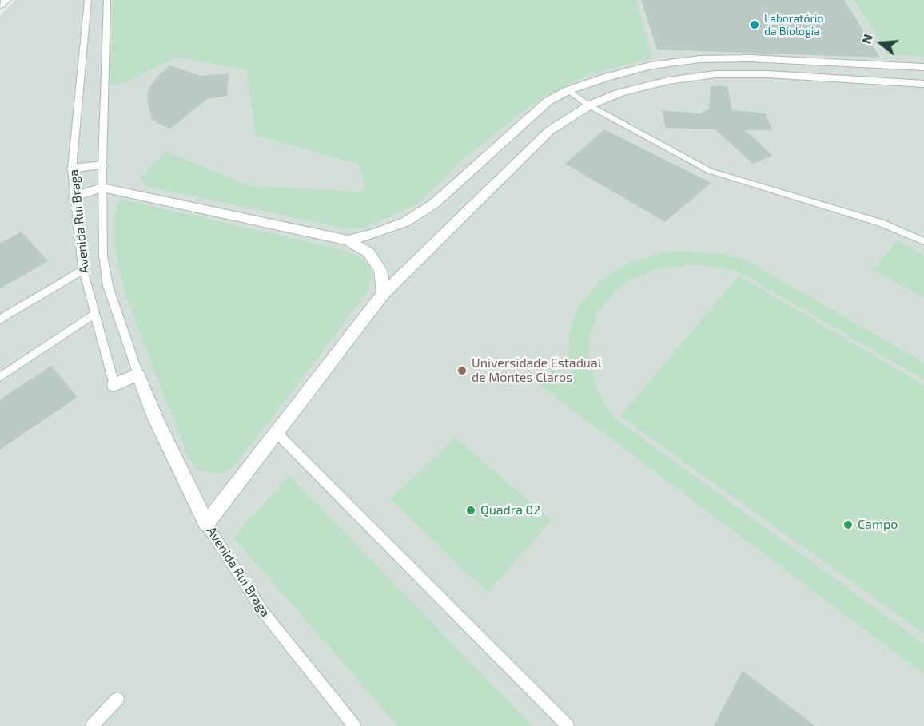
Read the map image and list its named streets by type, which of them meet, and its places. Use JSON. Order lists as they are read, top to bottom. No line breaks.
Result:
{"streets":{"street":["Avenida Rui Braga"]},"places":["Laboratório da Biologia","Universidade Estadual de Montes Claros","Quadra 02","Campo"],"north":"left"}
